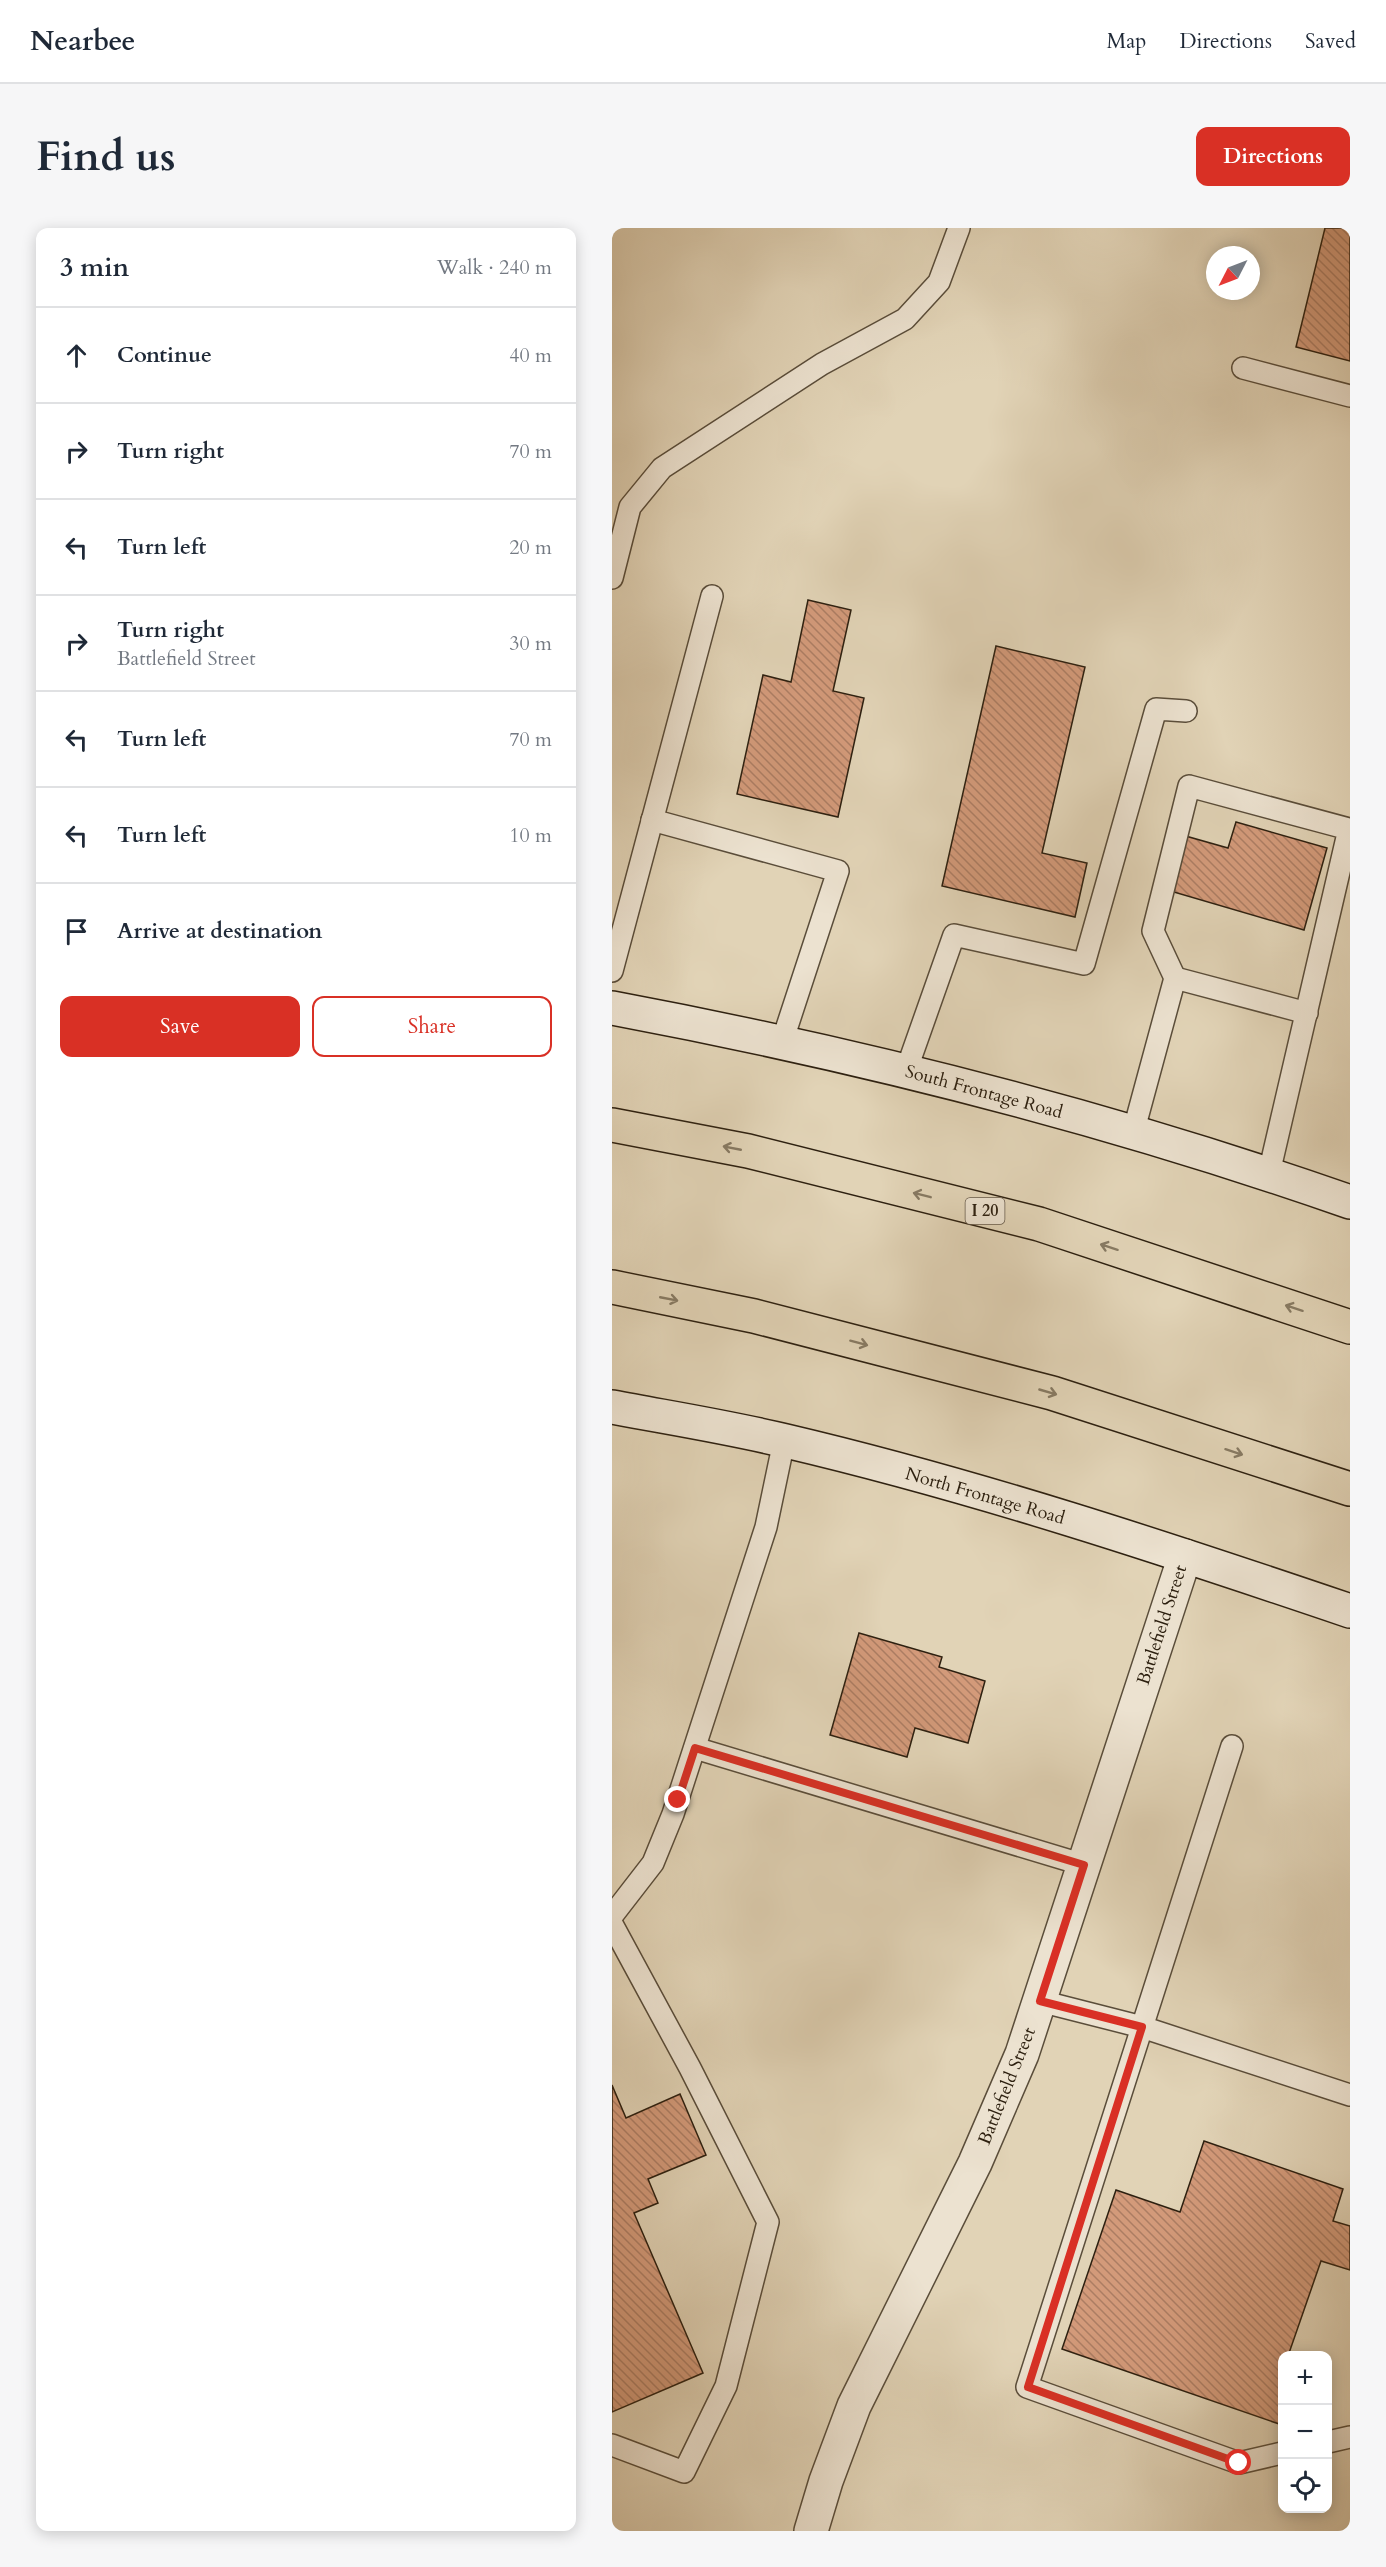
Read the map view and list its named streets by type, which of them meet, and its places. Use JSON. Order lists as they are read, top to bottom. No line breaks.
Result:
{"streets":{"highway":["I 20"],"street":["South Frontage Road","North Frontage Road","Battlefield Street"]},"crossings":[["North Frontage Road","Battlefield Street"]],"north":"bottom left","page":{"header":"Nearbee","nav":["Map","Directions","Saved"],"buttons":["Directions",["Save","Share"]],"title":"Find us","heading":["3 min","Walk · 240 m"],"list":[["Continue","40 m"],["Turn right","70 m"],["Turn left","20 m"],["Turn right","Battlefield Street","30 m"],["Turn left","70 m"],["Turn left","10 m"],"Arrive at destination"],"map_buttons":["+","−"]}}
